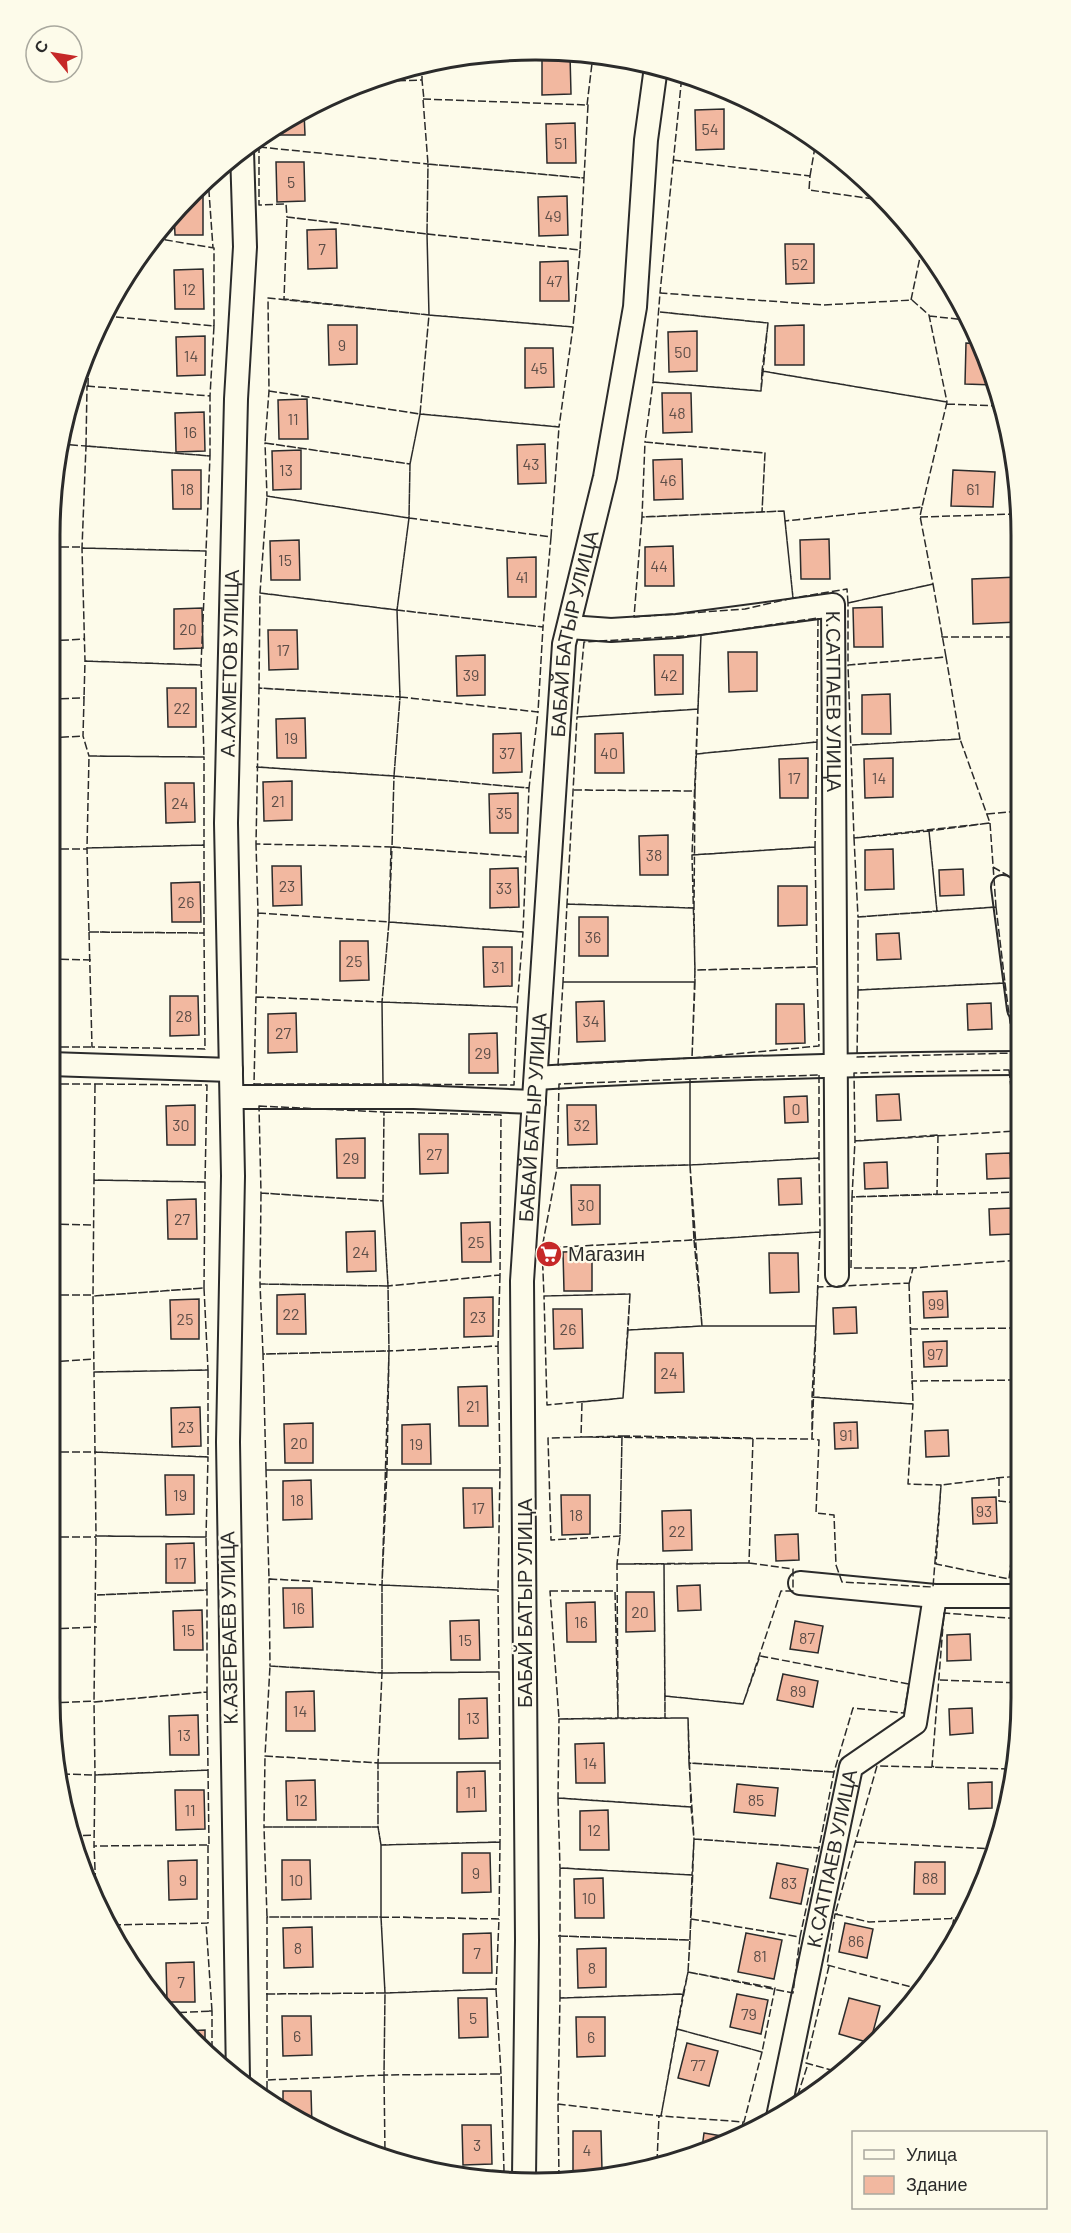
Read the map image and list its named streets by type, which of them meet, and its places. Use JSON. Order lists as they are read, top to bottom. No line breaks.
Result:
{"streets":{"street":["БАБАЙ БАТЫР УЛИЦА","А.АХМЕТОВ УЛИЦА","К.САТПАЕВ УЛИЦА","К.АЗЕРБАЕВ УЛИЦА"]},"crossings":[["БАБАЙ БАТЫР УЛИЦА","К.САТПАЕВ УЛИЦА"],["А.АХМЕТОВ УЛИЦА","К.АЗЕРБАЕВ УЛИЦА"]],"places":{"supermarket":["Магазин"]},"house_numbers":["54","51","5","49","7","52","47","12","9","50","14","45","48","11","16","43","13","46","18","61","15","44","41","20","17","39","42","22","19","37","40","17","14","21","24","35","38","23","33","26","36","25","31","28","34","27","29","0","30","32","27","29","30","27","25","24","99","22","23","25","26","97","24","21","23","91","20","19","19","18","17","93","18","22","17","16","20","16","15","87","15","89","14","13","13","14","11","12","85","11","12","9","88","9","10","83","10","86","8","7","81","8","7","79","5","6","6","77","3","4"],"legend":["Улица","Здание"],"north":"top left"}
